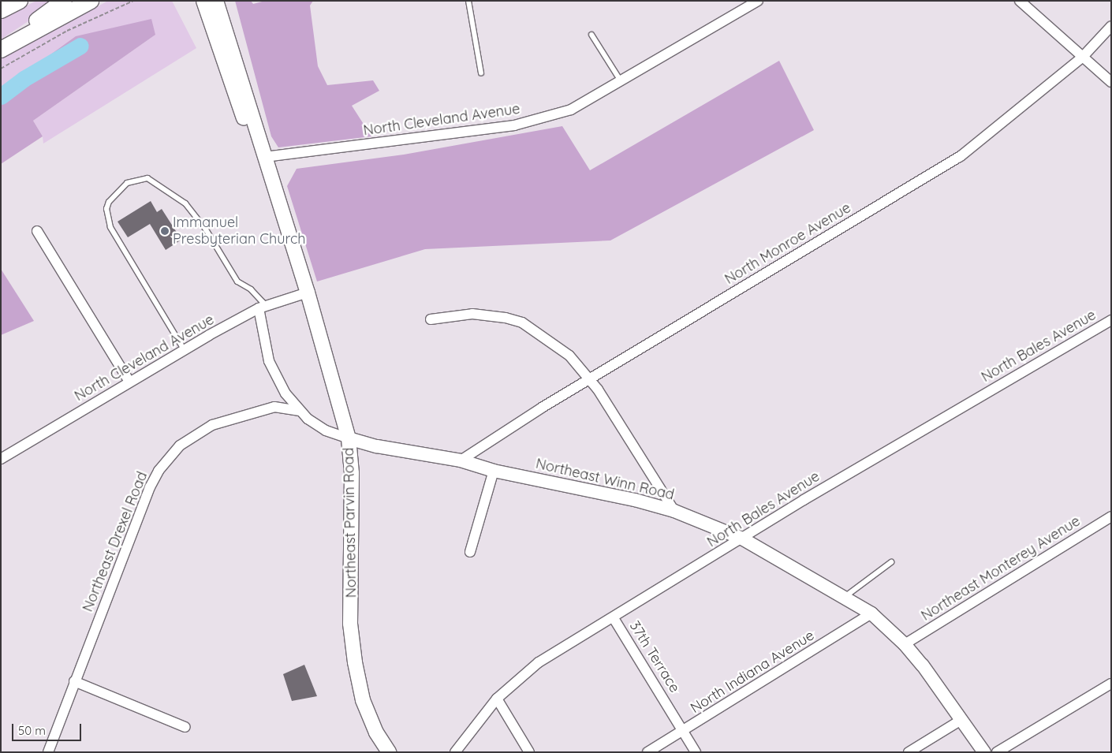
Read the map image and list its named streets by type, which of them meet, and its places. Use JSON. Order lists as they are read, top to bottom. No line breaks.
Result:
{"streets":{"main road":["Northeast Parvin Road"],"street":["North Cleveland Avenue","North Monroe Avenue","North Bales Avenue","Northeast Winn Road","Northeast Drexel Road","Northeast Monterey Avenue","37th Terrace","North Indiana Avenue"]},"crossings":[["North Cleveland Avenue","Northeast Winn Road"],["North Cleveland Avenue","Northeast Parvin Road"],["North Monroe Avenue","Northeast Winn Road"],["North Bales Avenue","Northeast Winn Road"],["North Bales Avenue","37th Terrace"],["Northeast Winn Road","Northeast Parvin Road"],["Northeast Winn Road","Northeast Drexel Road"],["Northeast Winn Road","Northeast Monterey Avenue"],["Northeast Winn Road","North Indiana Avenue"],["37th Terrace","North Indiana Avenue"]],"places":["Immanuel Presbyterian Church"],"scale_bar":"50 m"}
